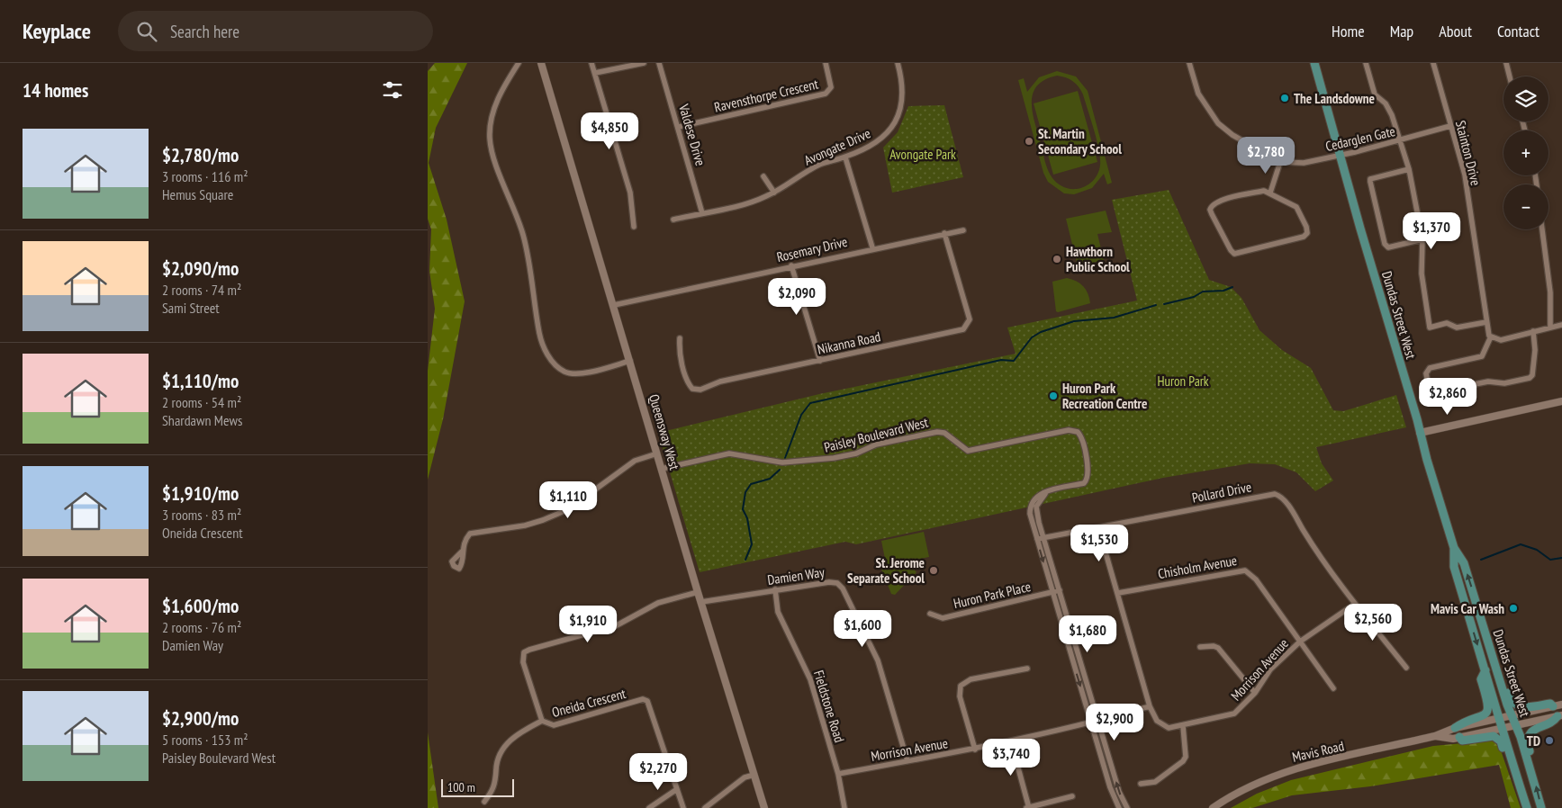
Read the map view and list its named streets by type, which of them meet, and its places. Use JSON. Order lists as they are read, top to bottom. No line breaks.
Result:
{"streets":{"main road":["Dundas Street West"],"street":["Ravensthorpe Crescent","Valdese Drive","Cedarglen Gate","Avongate Drive","Stainton Drive","Rosemary Drive","Nikanna Road","Queensway West","Paisley Boulevard West","Pollard Drive","Chisholm Avenue","Damien Way","Huron Park Place","Morrison Avenue","Oneida Crescent","Fieldstone Road","Mavis Road"]},"crossings":[["Ravensthorpe Crescent","Valdese Drive"],["Valdese Drive","Avongate Drive"],["Cedarglen Gate","Stainton Drive"],["Cedarglen Gate","Dundas Street West"],["Rosemary Drive","Nikanna Road"],["Rosemary Drive","Queensway West"],["Dundas Street West","Mavis Road"],["Queensway West","Paisley Boulevard West"],["Queensway West","Damien Way"],["Queensway West","Oneida Crescent"],["Paisley Boulevard West","Pollard Drive"],["Paisley Boulevard West","Huron Park Place"],["Paisley Boulevard West","Morrison Avenue"],["Pollard Drive","Morrison Avenue"],["Chisholm Avenue","Morrison Avenue"],["Damien Way","Morrison Avenue"],["Damien Way","Fieldstone Road"],["Morrison Avenue","Fieldstone Road"]],"parks":["Avongate Park","Huron Park"],"places":["The Landsdowne","St. Martin Secondary School","Hawthorn Public School","Huron Park Recreation Centre","St. Jerome Separate School","Mavis Car Wash","TD"],"scale_bar":"100 m","page":{"header":"Keyplace","search":"Search here","nav":["Home","Map","About","Contact"],"heading":"14 homes","map_buttons":["+","−"],"price":["$4,850","$2,780","$1,370","$2,090","$2,860","$1,110","$1,530","$2,560","$1,910","$1,600","$1,680","$2,900","$3,740","$2,270"],"list":[{"name":"$2,780/mo","note":"3 rooms · 116 m² · Hemus Square"},{"name":"$2,090/mo","note":"2 rooms · 74 m² · Sami Street"},{"name":"$1,110/mo","note":"2 rooms · 54 m² · Shardawn Mews"},{"name":"$1,910/mo","note":"3 rooms · 83 m² · Oneida Crescent"},{"name":"$1,600/mo","note":"2 rooms · 76 m² · Damien Way"},{"name":"$2,900/mo","note":"5 rooms · 153 m² · Paisley Boulevard West"}],"scale":"100 m"}}
